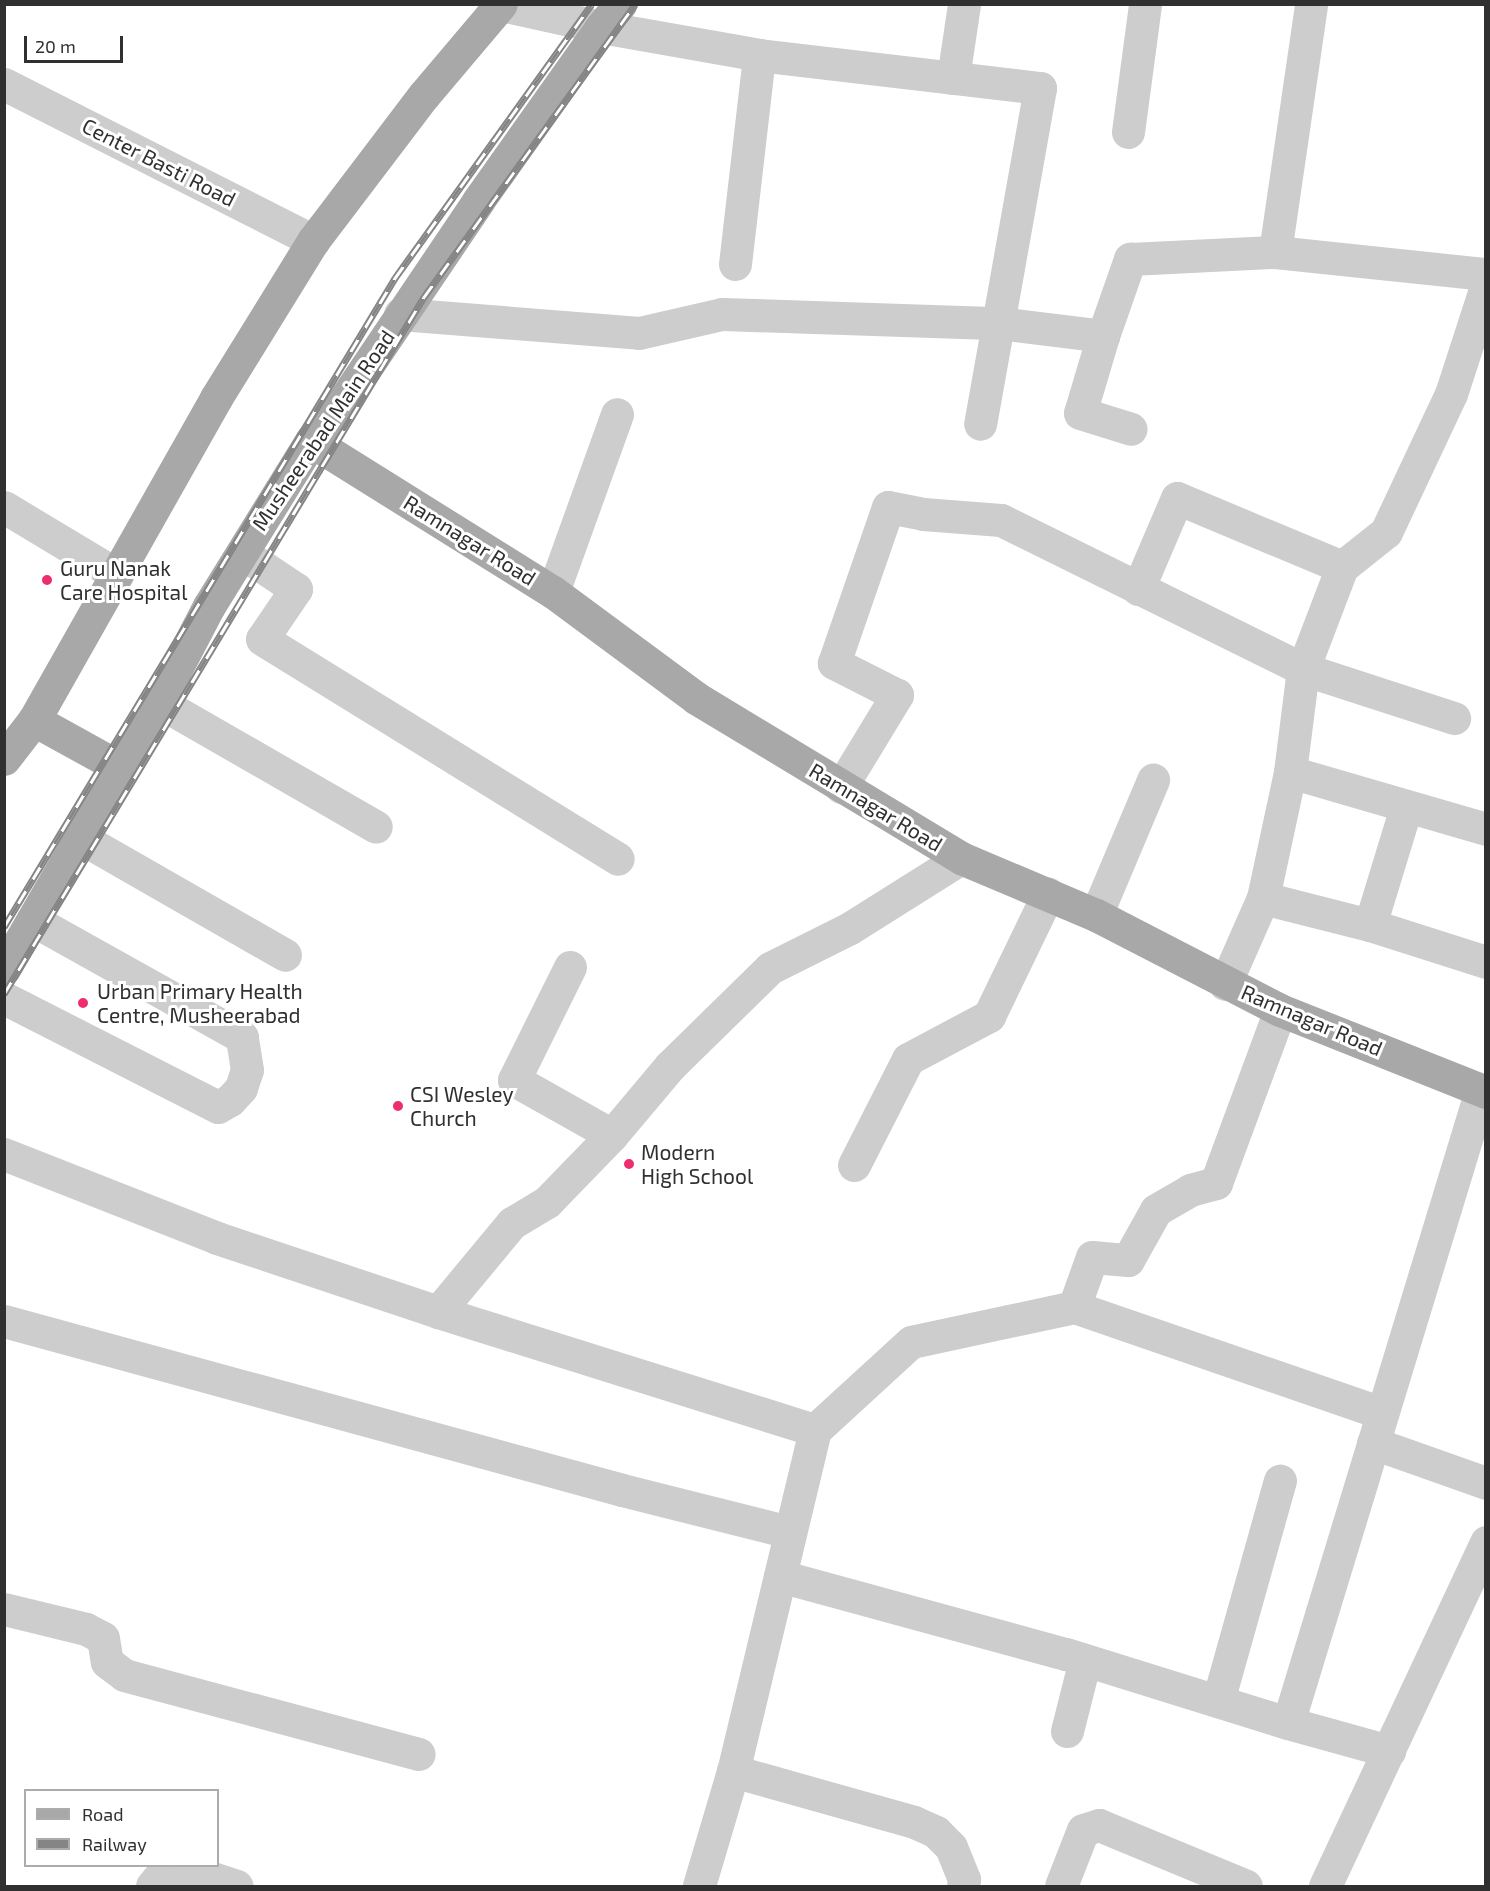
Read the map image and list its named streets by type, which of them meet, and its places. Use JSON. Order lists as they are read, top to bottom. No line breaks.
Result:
{"streets":{"main road":["Musheerabad Main Road","Ramnagar Road"],"street":["Center Basti Road"]},"crossings":[["Musheerabad Main Road","Ramnagar Road"]],"places":["Guru Nanak Care Hospital","Urban Primary Health Centre, Musheerabad","CSI Wesley Church","Modern High School"],"legend":["Road","Railway"],"scale_bar":"20 m"}
